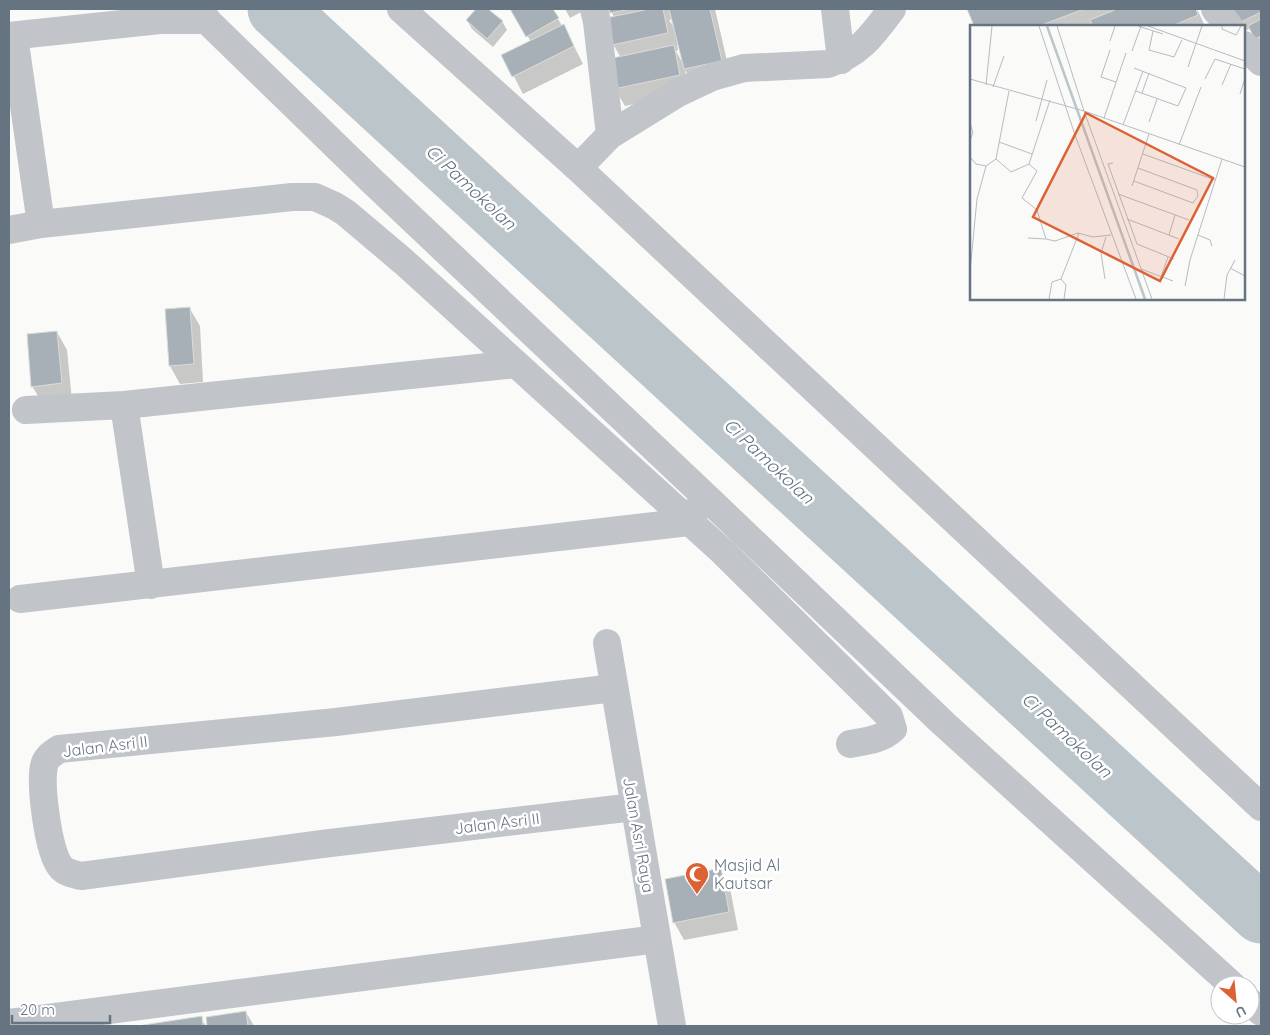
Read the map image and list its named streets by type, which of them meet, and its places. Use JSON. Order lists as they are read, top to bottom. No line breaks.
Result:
{"streets":{"street":["Jalan Asri II","Jalan Asri Raya"]},"crossings":[["Jalan Asri II","Jalan Asri Raya"]],"water":["Ci Pamokolan"],"places":{"mosque":["Masjid Al Kautsar"]},"scale_bar":"20 m","north":"bottom right"}
